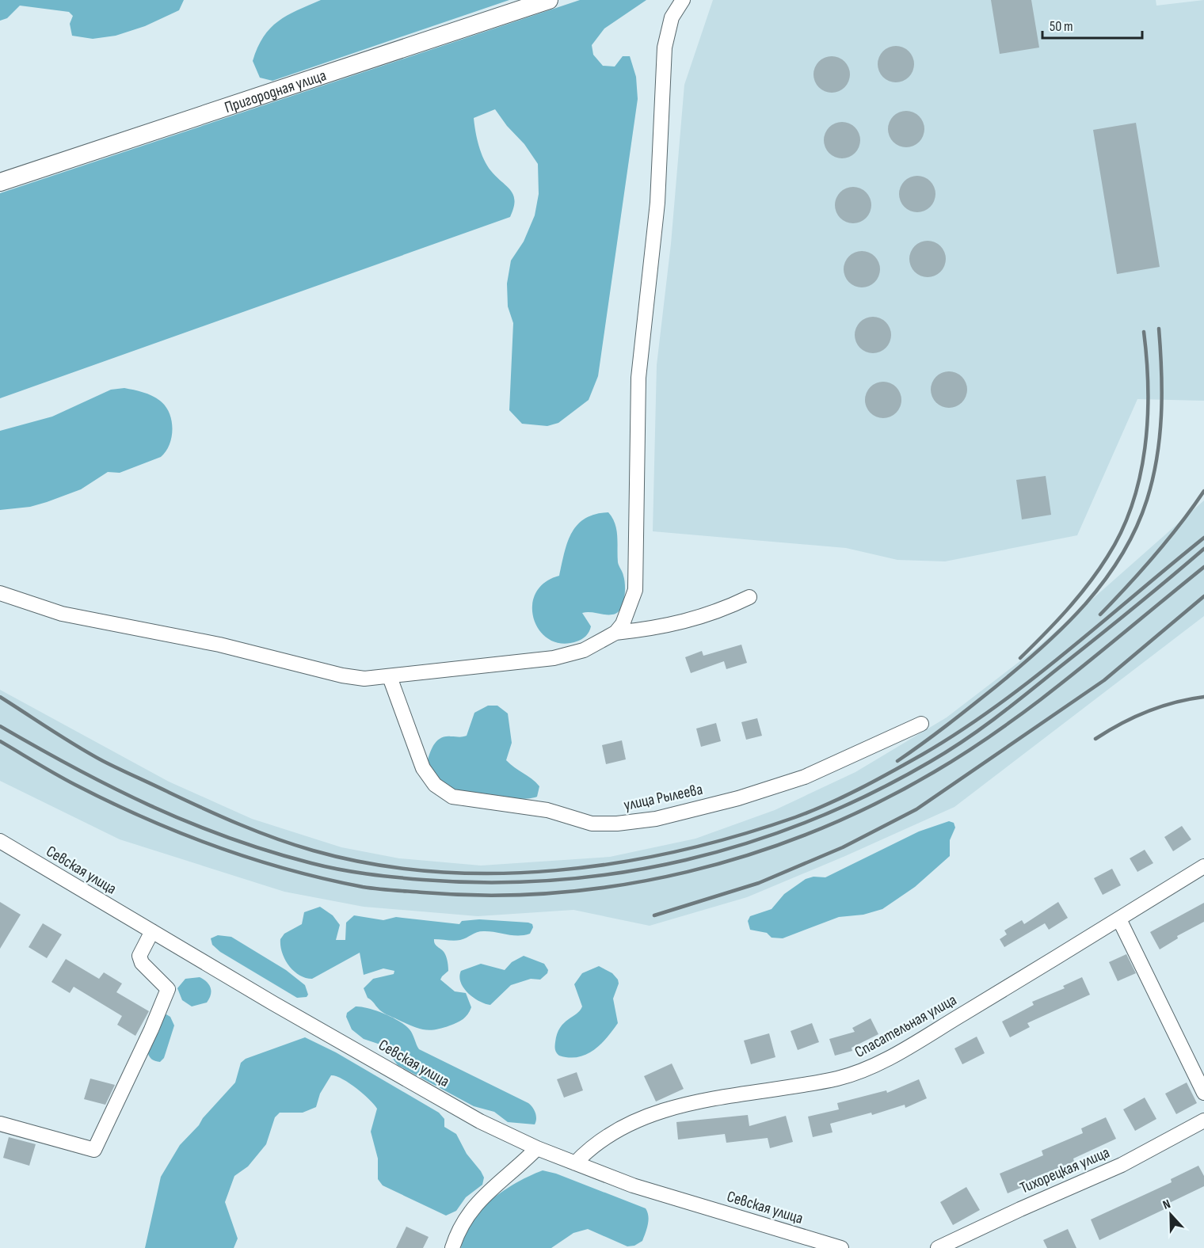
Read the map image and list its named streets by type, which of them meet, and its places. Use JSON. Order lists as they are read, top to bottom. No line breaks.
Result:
{"streets":{"main road":["Пригородная улица"],"street":["улица Рылеева","Севская улица","Спасательная улица","Тихорецкая улица"]},"crossings":[["Севская улица","Спасательная улица"]],"scale_bar":"50 m","north":"top"}
